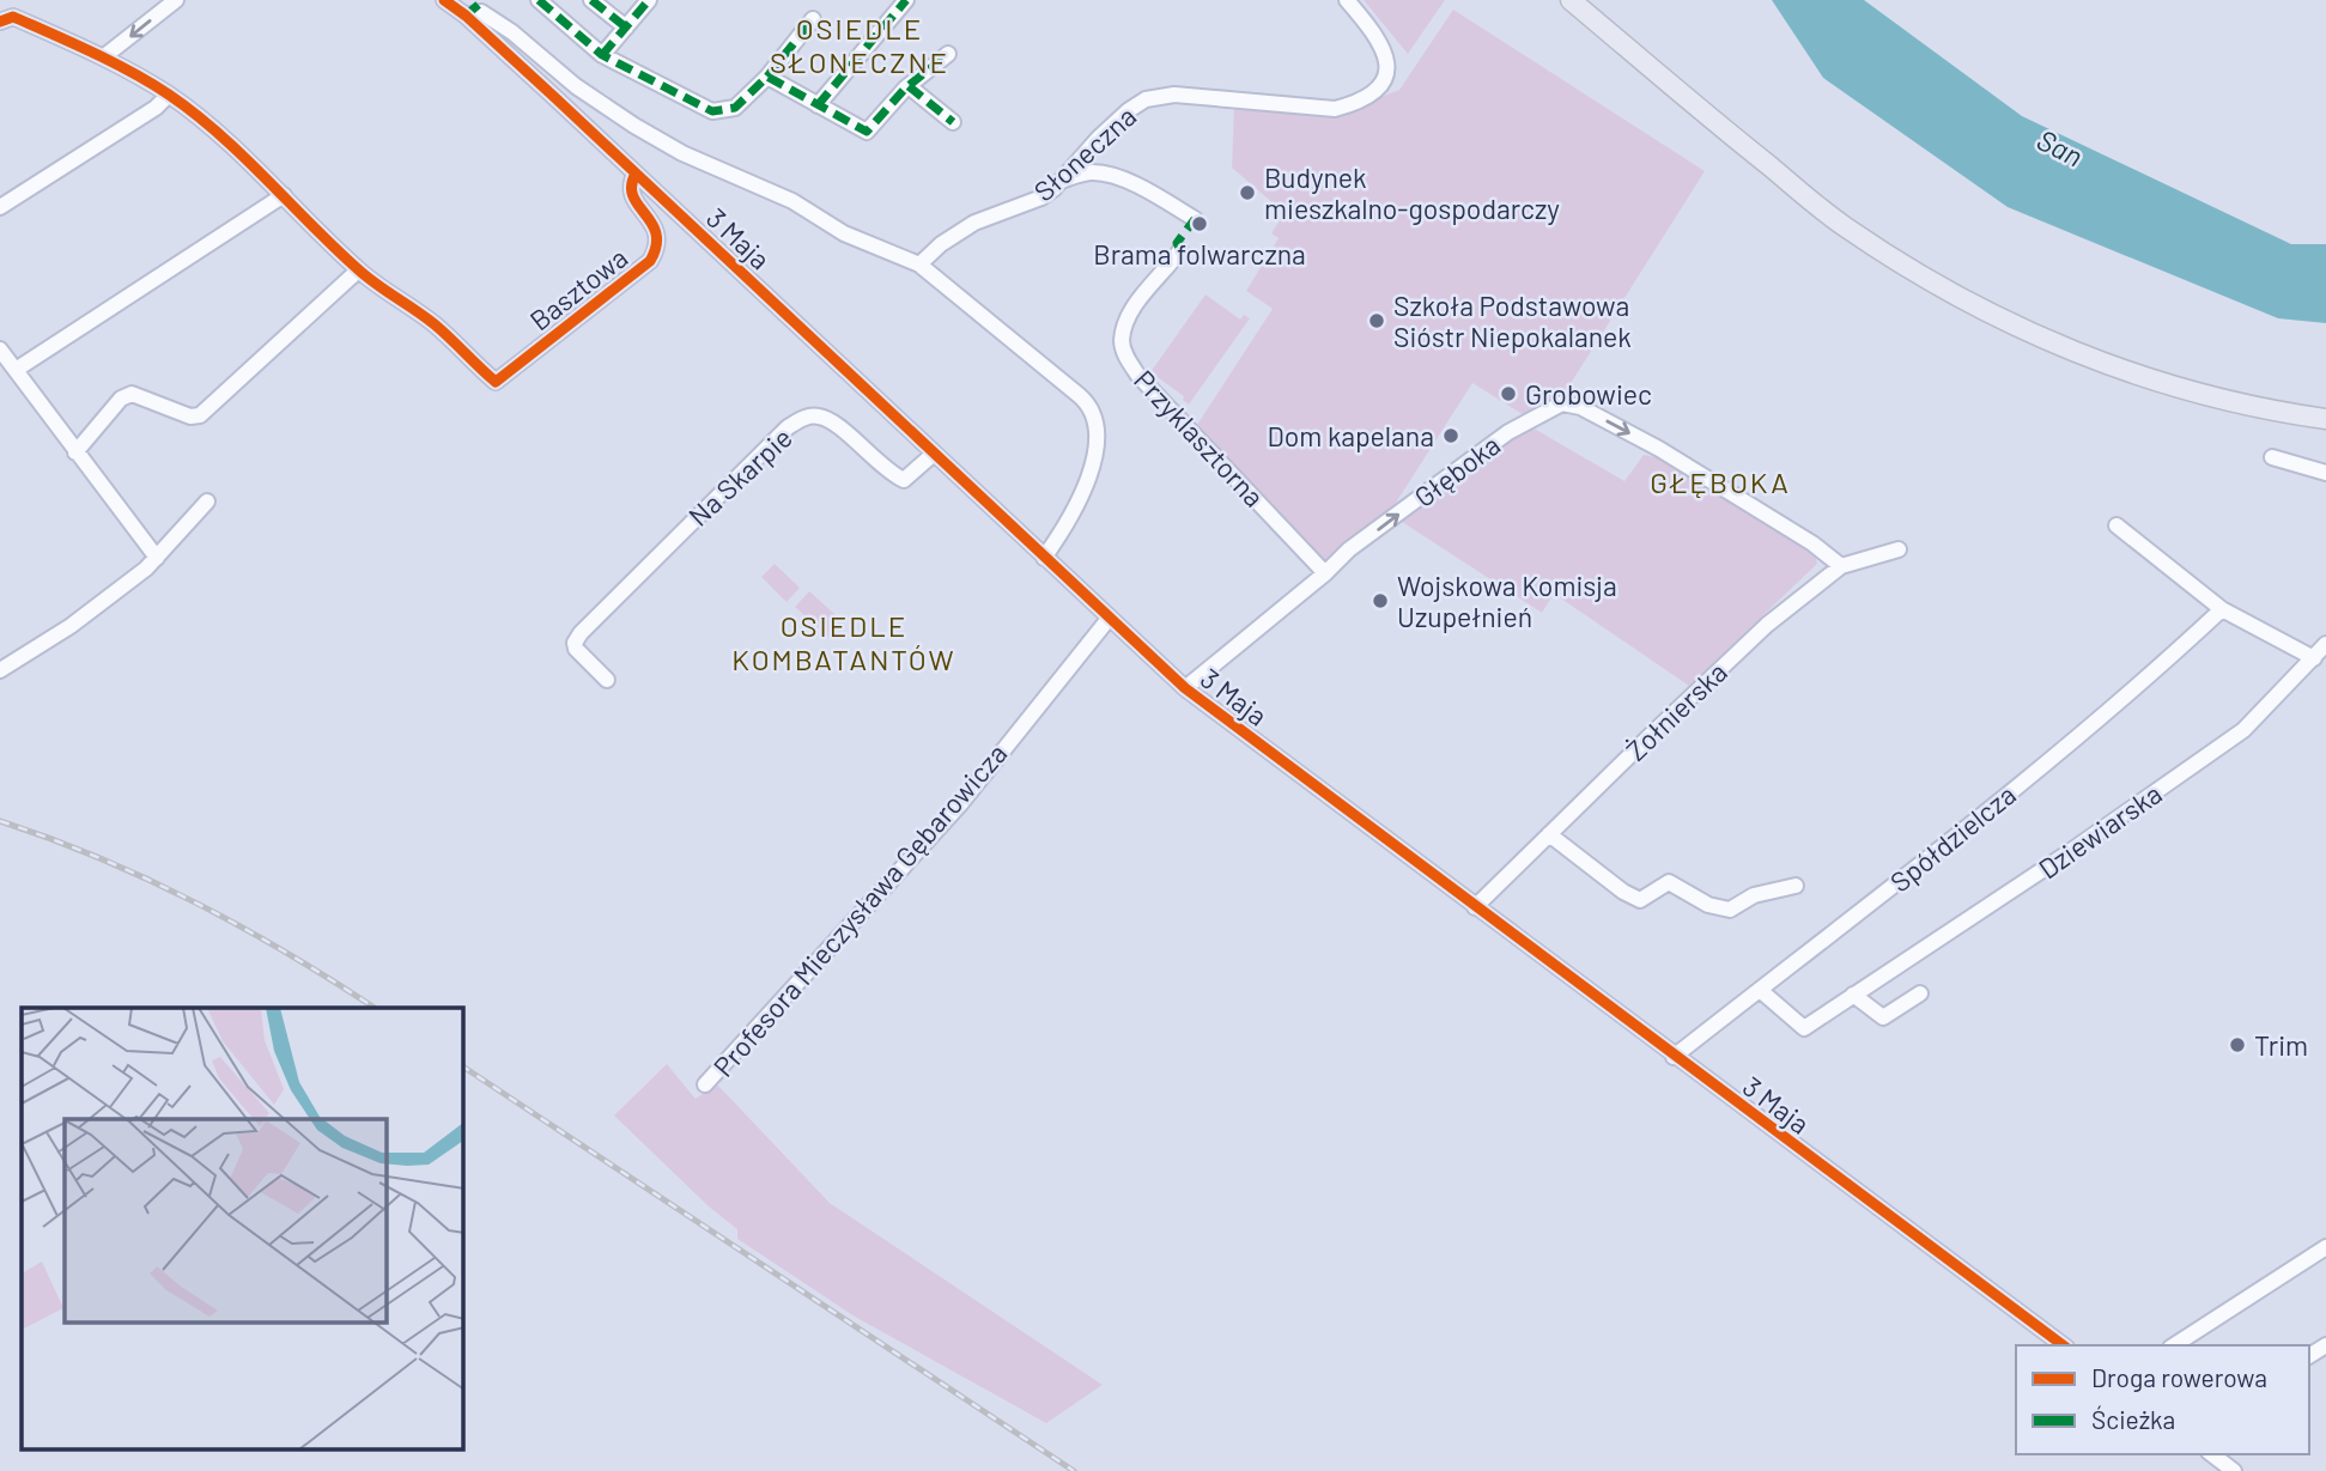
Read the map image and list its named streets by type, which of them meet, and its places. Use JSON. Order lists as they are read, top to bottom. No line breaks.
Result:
{"streets":{"street":["Słoneczna","3 Maja","Basztowa","Przyklasztorna","Głęboka","Na Skarpie","Żołnierska","Dziewiarska","Spółdzielcza","Profesora Mieczysława Gębarowicza"]},"crossings":[["3 Maja","Basztowa"],["3 Maja","Głęboka"],["3 Maja","Na Skarpie"],["3 Maja","Żołnierska"],["3 Maja","Spółdzielcza"],["3 Maja","Profesora Mieczysława Gębarowicza"],["Przyklasztorna","Głęboka"],["Głęboka","Żołnierska"],["Dziewiarska","Spółdzielcza"]],"one_way":["Głęboka"],"districts":["OSIEDLE SŁONECZNE","GŁĘBOKA","OSIEDLE KOMBATANTÓW"],"water":["San"],"places":["Budynek mieszkalno-gospodarczy","Brama folwarczna","Szkoła Podstawowa Sióstr Niepokalanek","Grobowiec","Dom kapelana","Wojskowa Komisja Uzupełnień","Trim"],"legend":["Droga rowerowa","Ścieżka"]}
